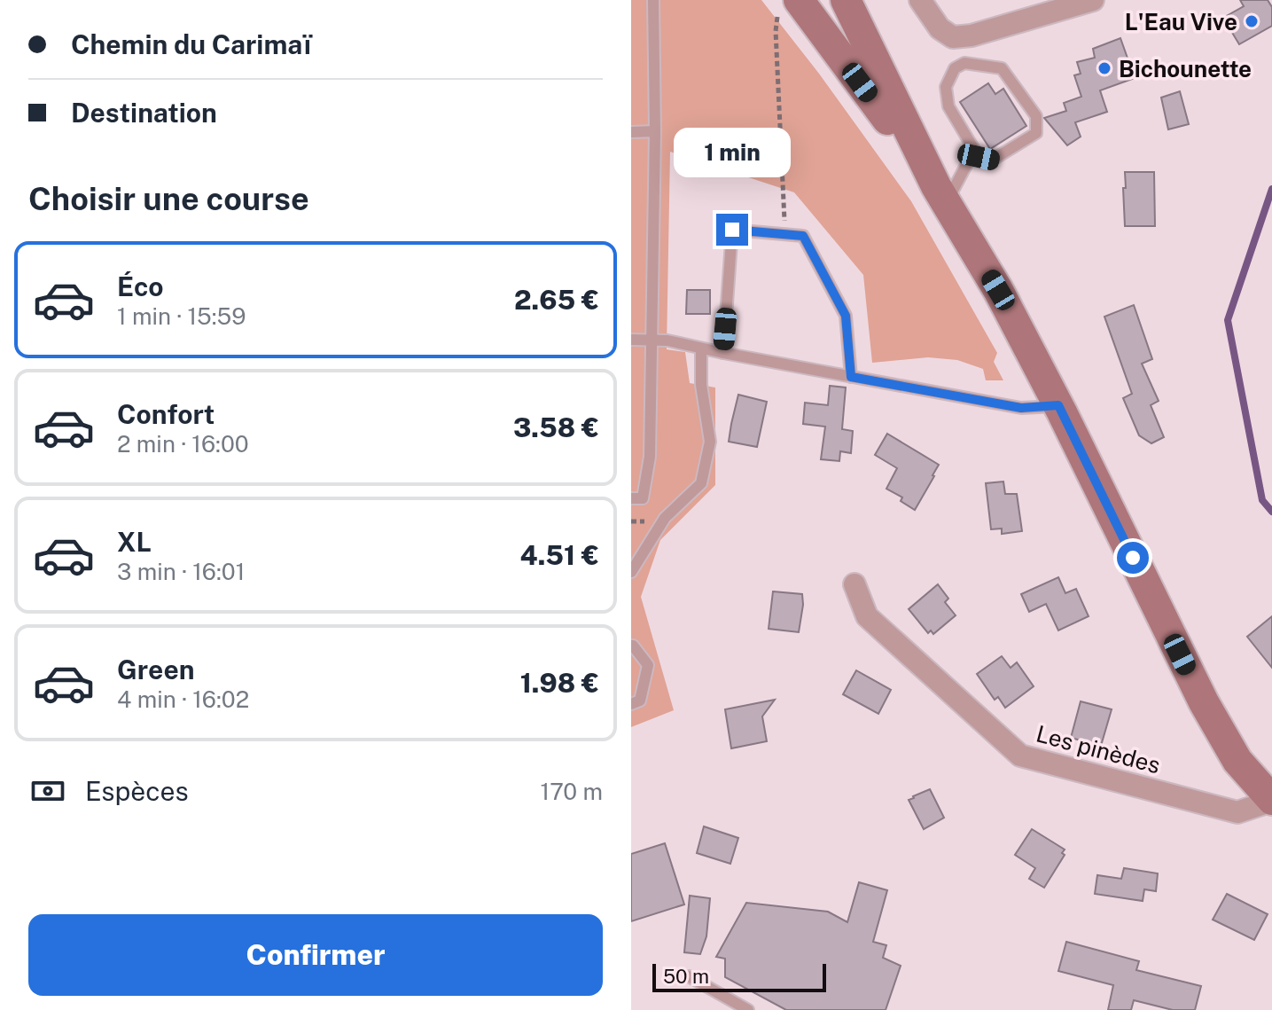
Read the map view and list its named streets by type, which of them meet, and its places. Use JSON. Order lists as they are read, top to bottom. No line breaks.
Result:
{"streets":{"street":["Les pinèdes"]},"places":["L'Eau Vive","Bichounette"],"scale_bar":"50 m","page":{"banner":["Chemin du Carimaï","Destination"],"bubble":"1 min","heading":"Choisir une course","list":[{"name":"Éco","note":"1 min · 15:59","value":"2.65 €"},{"name":"Confort","note":"2 min · 16:00","value":"3.58 €"},{"name":"XL","note":"3 min · 16:01","value":"4.51 €"},{"name":"Green","note":"4 min · 16:02","value":"1.98 €"}],"pay":["Espèces","170 m"],"buttons":"Confirmer","scale":"50 m"}}
